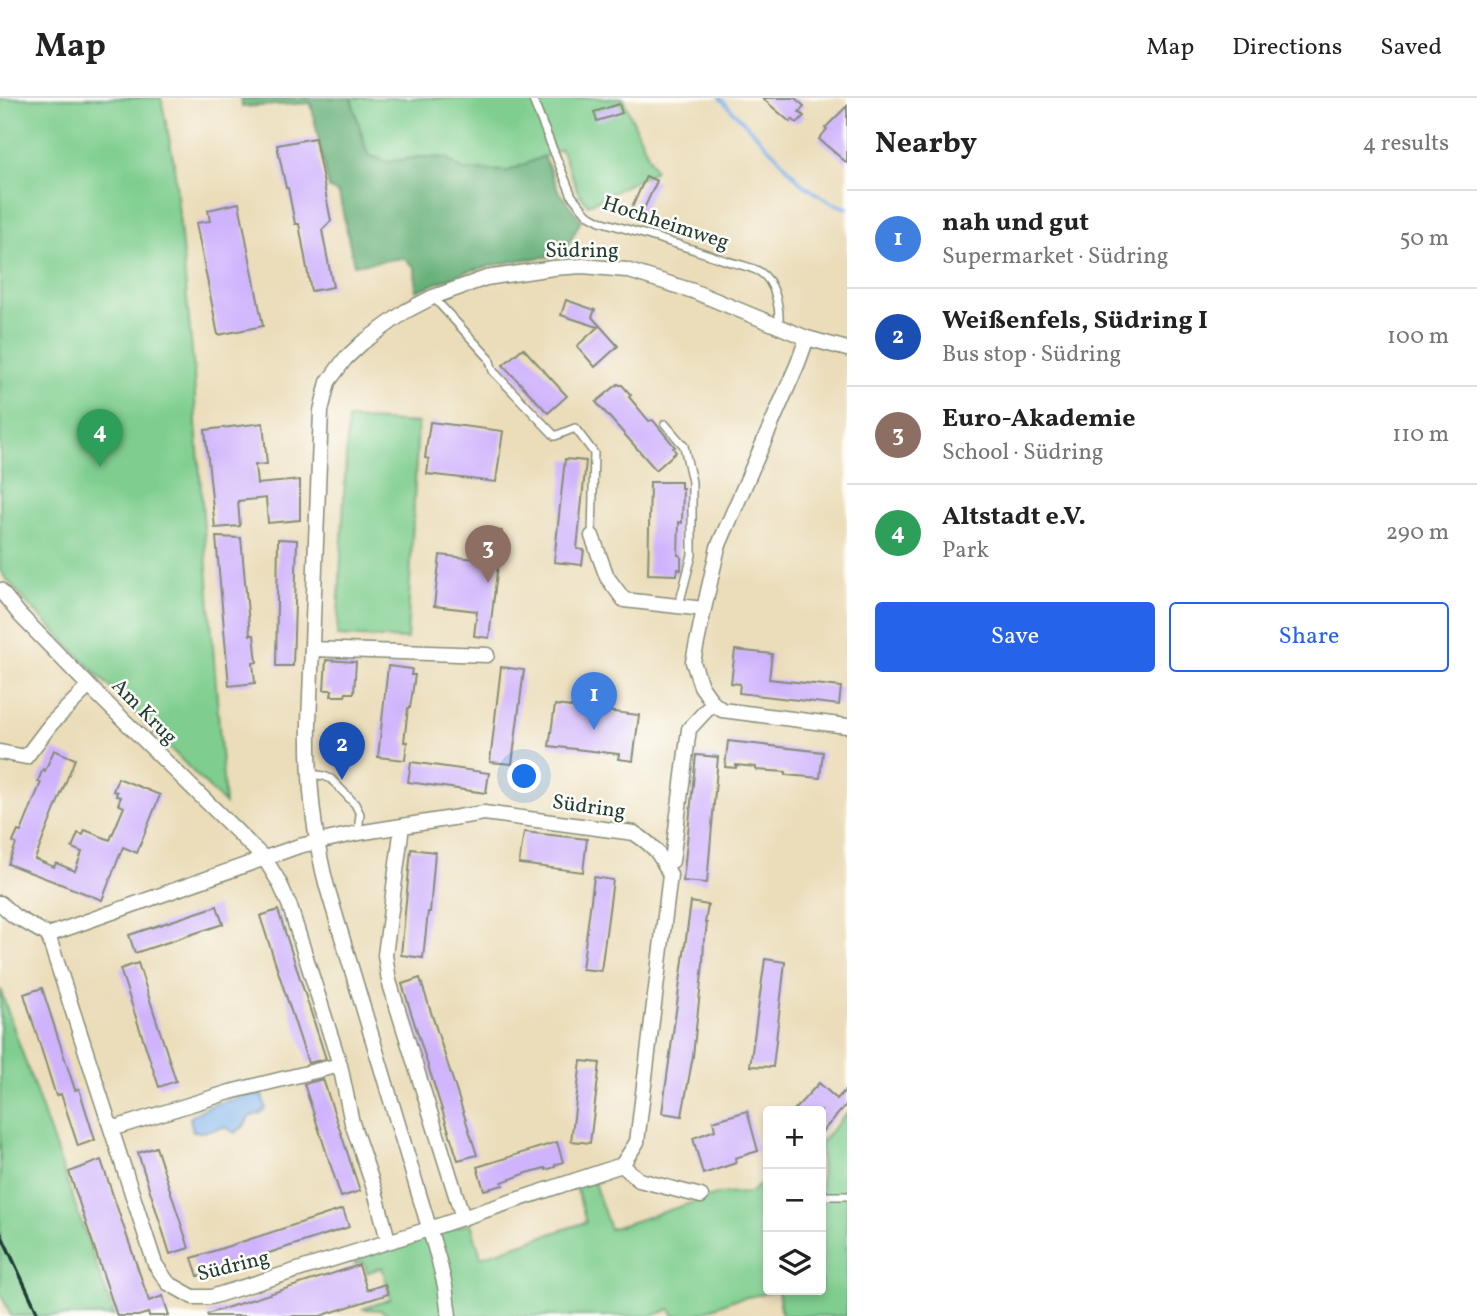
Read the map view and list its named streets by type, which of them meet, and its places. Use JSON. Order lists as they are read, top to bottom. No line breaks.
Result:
{"streets":{"street":["Südring","Am Krug"],"lane":["Hochheimweg"]},"crossings":[["Hochheimweg","Südring"],["Südring","Am Krug"]],"page":{"header":"Map","nav":["Map","Directions","Saved"],"heading":["Nearby","4 results"],"list":[{"mark":"1","name":"nah und gut","note":"Supermarket · Südring","value":"50 m"},{"mark":"2","name":"Weißenfels, Südring I","note":"Bus stop · Südring","value":"100 m"},{"mark":"3","name":"Euro-Akademie","note":"School · Südring","value":"110 m"},{"mark":"4","name":"Altstadt e.V.","note":"Park","value":"290 m"}],"pins":["4","3","1","2"],"buttons":["Save","Share"],"map_buttons":["+","−"]}}
